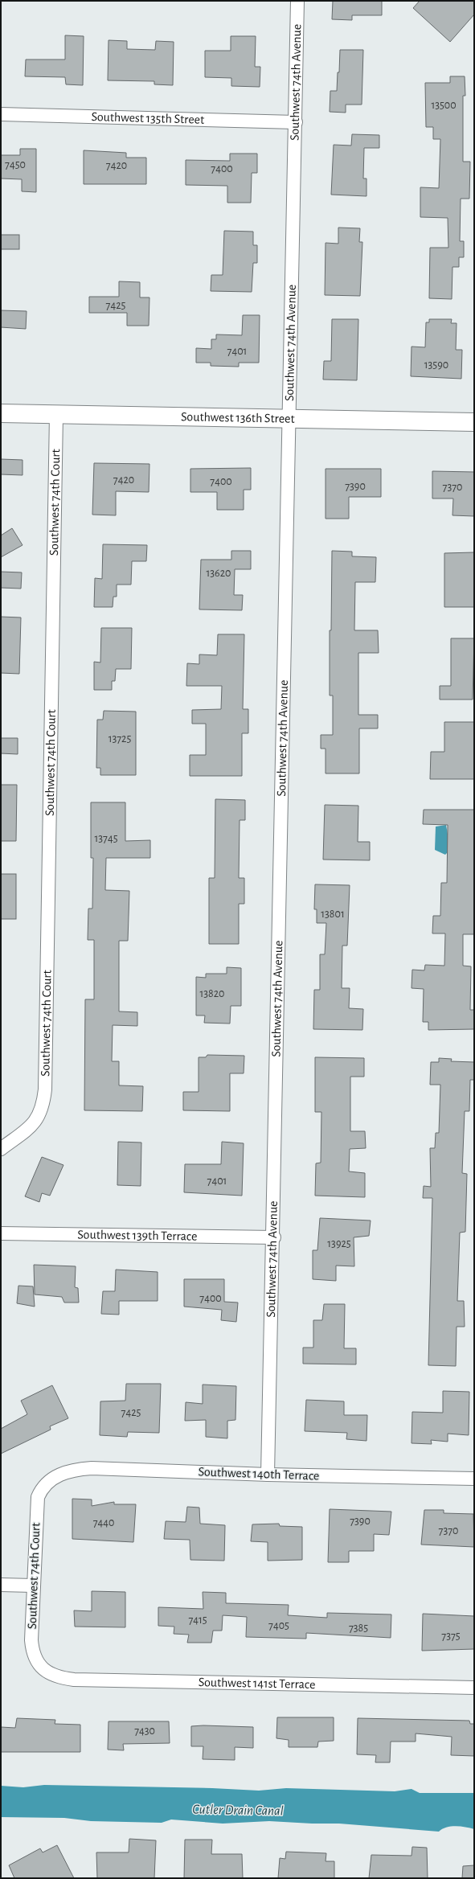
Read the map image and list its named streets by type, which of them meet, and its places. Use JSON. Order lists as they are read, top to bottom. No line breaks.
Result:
{"streets":{"street":["Southwest 74th Avenue","Southwest 135th Street","Southwest 136th Street","Southwest 74th Court","Southwest 139th Terrace","Southwest 140th Terrace","Southwest 141st Terrace"]},"crossings":[["Southwest 74th Avenue","Southwest 135th Street"],["Southwest 74th Avenue","Southwest 136th Street"],["Southwest 74th Avenue","Southwest 139th Terrace"],["Southwest 74th Avenue","Southwest 140th Terrace"],["Southwest 136th Street","Southwest 74th Court"],["Southwest 74th Court","Southwest 140th Terrace"],["Southwest 74th Court","Southwest 141st Terrace"]],"water":["Cutler Drain Canal"],"house_numbers":["13500","7450","7420","7400","7425","7401","13590","7420","7400","7390","7370","13620","13725","13745","13801","13820","7401","13925","7400","7425","7390","7440","7370","7415","7405","7385","7375","7430"]}
